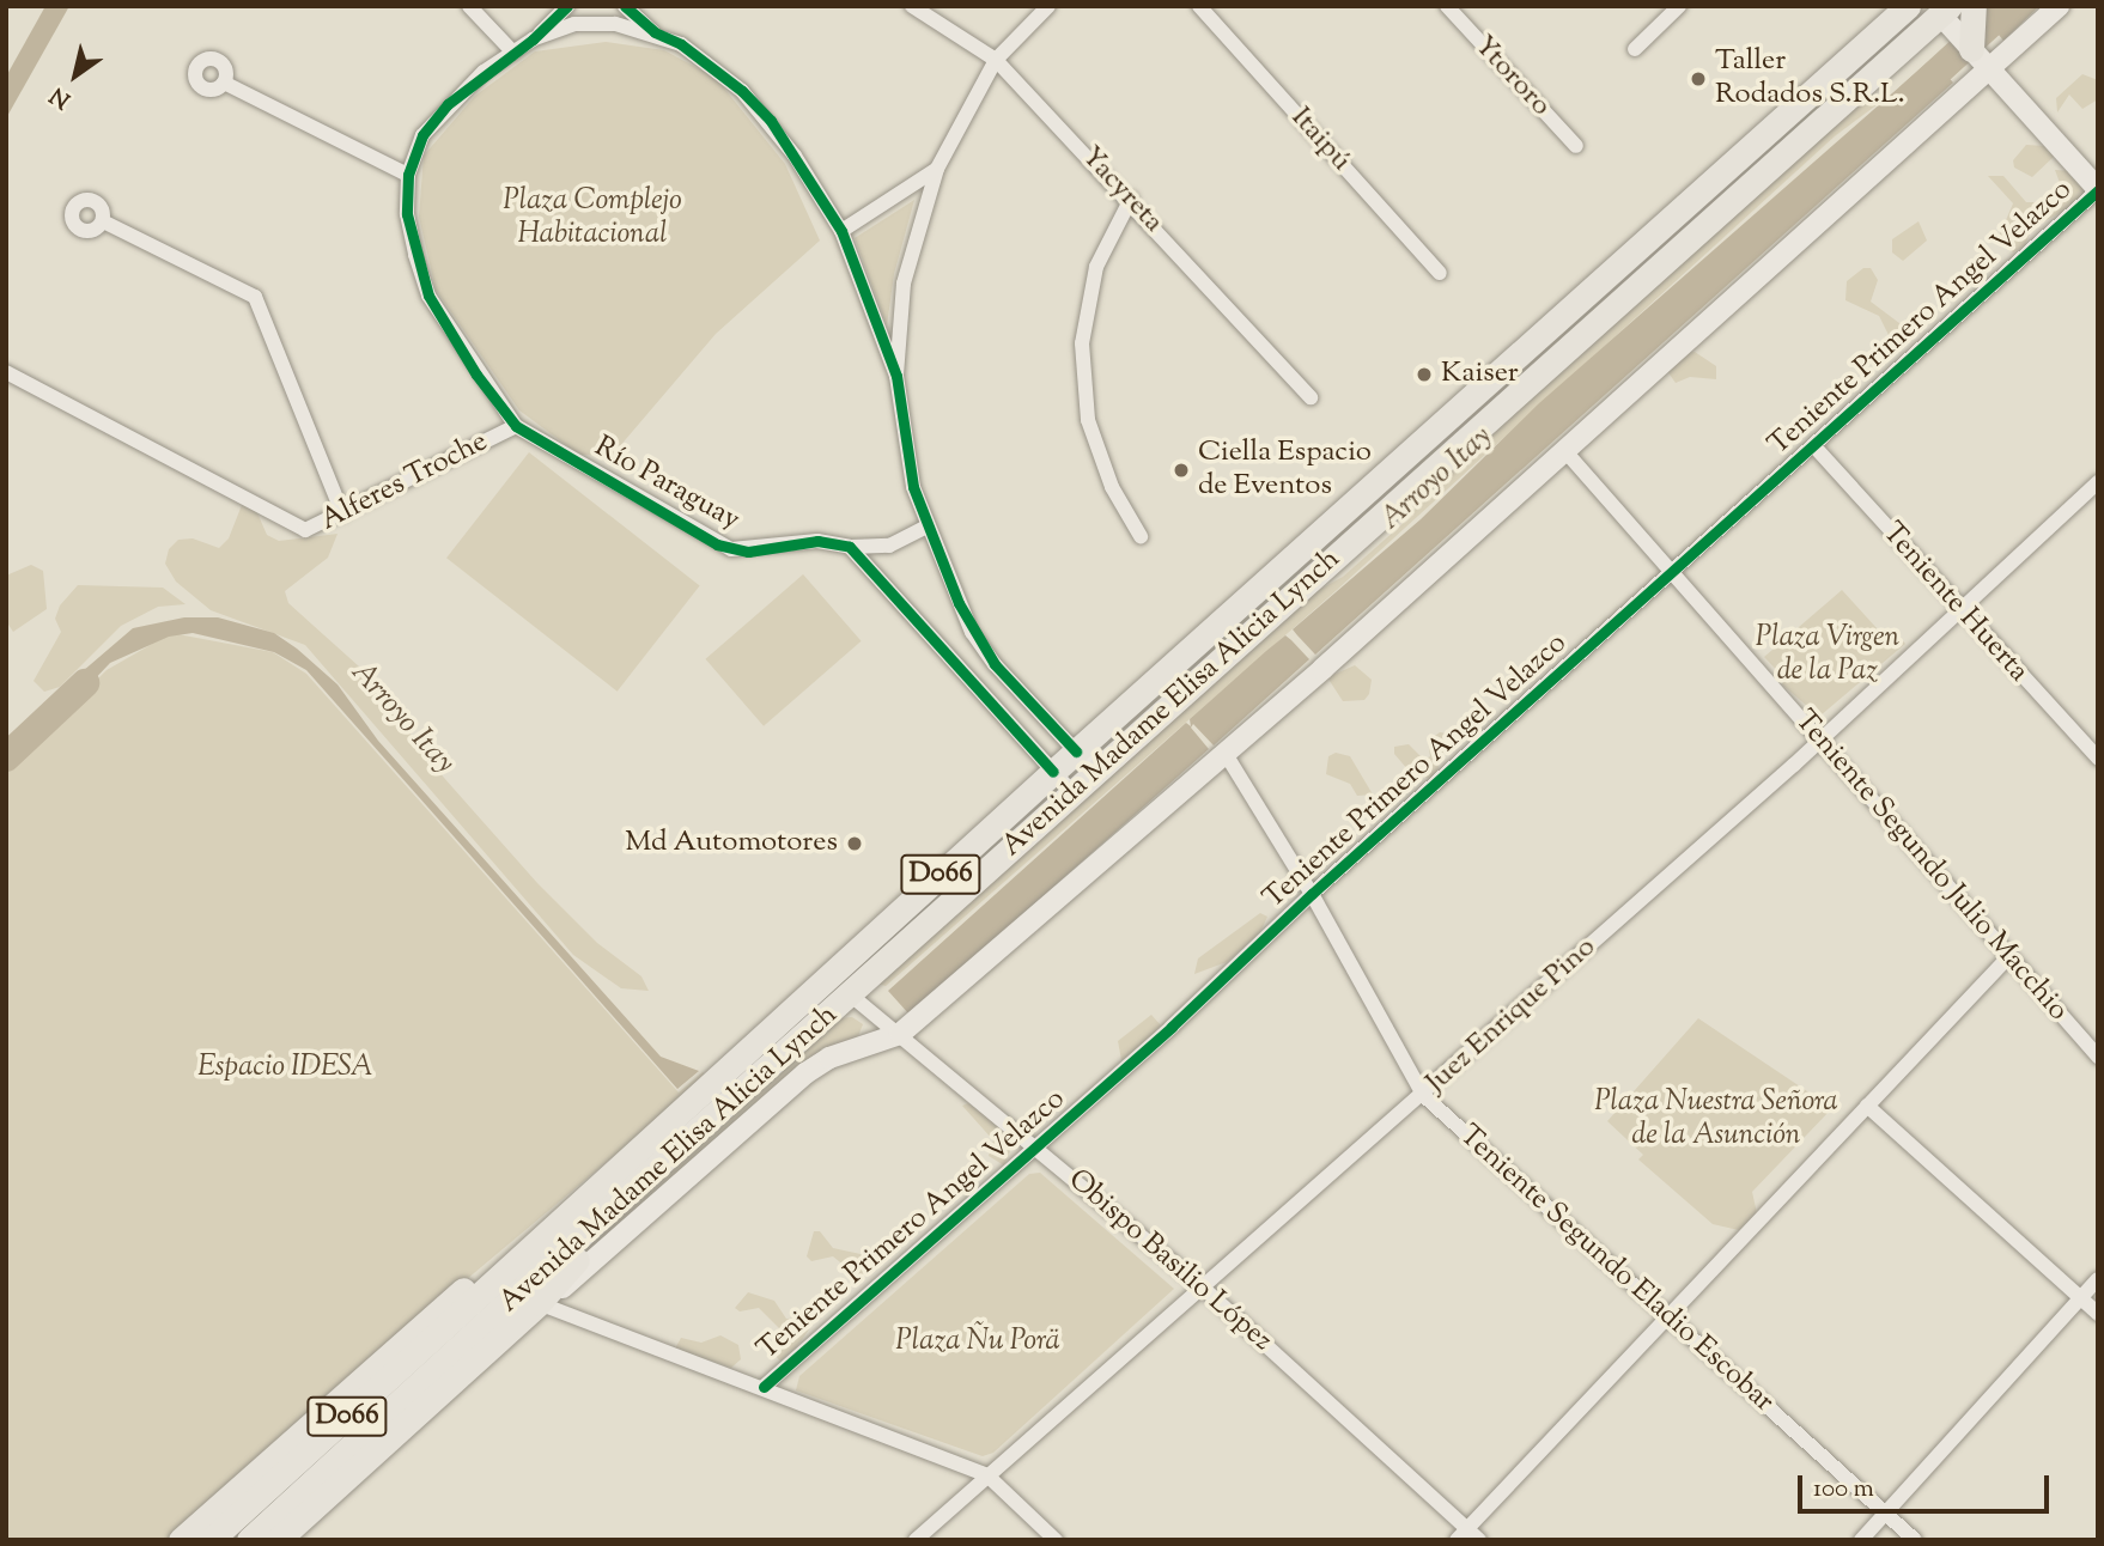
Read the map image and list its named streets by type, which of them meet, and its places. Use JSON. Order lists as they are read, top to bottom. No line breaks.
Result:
{"streets":{"highway":["Avenida Madame Elisa Alicia Lynch","D066"],"street":["Ytororo","Itaipú","Yacyreta","Teniente Primero Angel Velazco","Alferes Troche","Río Paraguay","Teniente Huerta","Teniente Segundo Julio Macchio","Juez Enrique Pino","Obispo Basilio López","Teniente Segundo Eladio Escobar"]},"crossings":[["Teniente Primero Angel Velazco","Teniente Huerta"],["Teniente Primero Angel Velazco","Teniente Segundo Julio Macchio"],["Teniente Primero Angel Velazco","Obispo Basilio López"],["Teniente Primero Angel Velazco","Teniente Segundo Eladio Escobar"],["Alferes Troche","Río Paraguay"],["Teniente Huerta","Juez Enrique Pino"],["Avenida Madame Elisa Alicia Lynch","Obispo Basilio López"],["Teniente Segundo Julio Macchio","Juez Enrique Pino"],["Juez Enrique Pino","Obispo Basilio López"],["Juez Enrique Pino","Teniente Segundo Eladio Escobar"]],"water":["Arroyo Itay"],"parks":["Plaza Complejo Habitacional","Plaza Virgen de la Paz","Espacio IDESA","Plaza Nuestra Señora de la Asunción","Plaza Ñu Porä"],"places":["Taller Rodados S.R.L.","Kaiser","Ciella Espacio de Eventos","Md Automotores"],"scale_bar":"100 m","north":"bottom left"}
